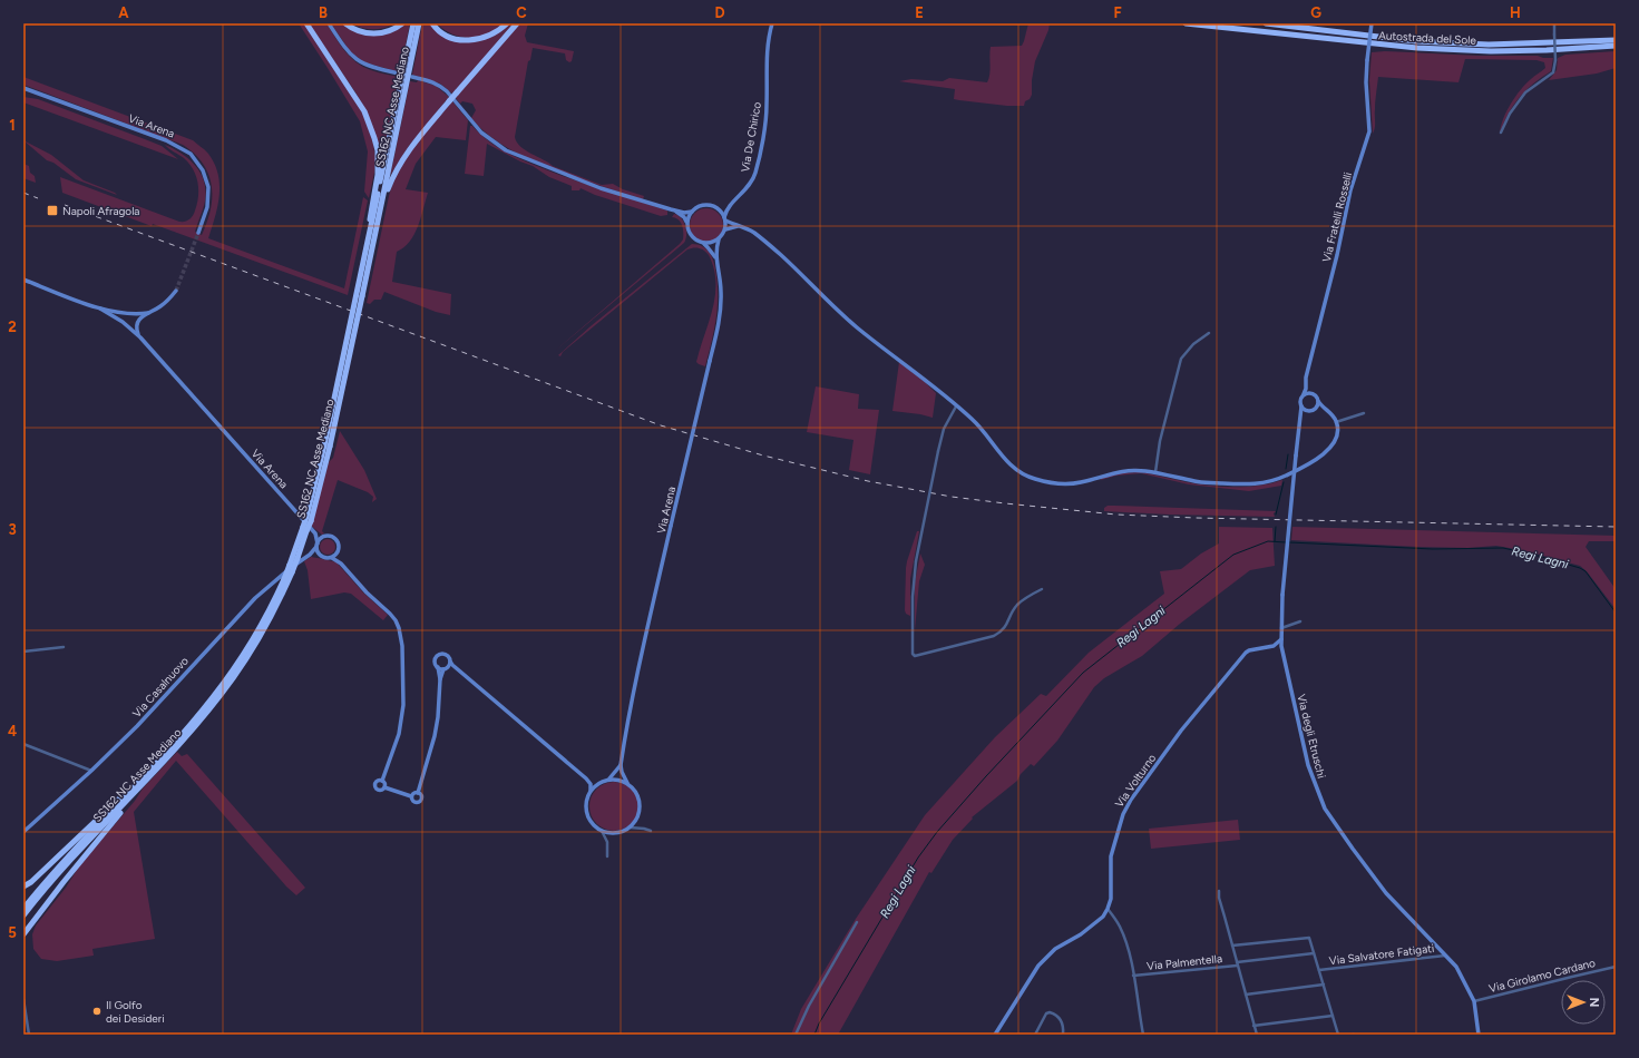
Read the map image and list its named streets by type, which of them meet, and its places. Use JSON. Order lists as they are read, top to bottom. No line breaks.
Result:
{"streets":{"highway":["Autostrada del Sole","SS162 NC Asse Mediano"],"street":["Via Arena","Via De Chirico","Via Fratelli Rosselli","Via Casalnuovo","Via degli Etruschi","Via Volturno","Via Salvatore Fatigati","Via Palmentella","Via Girolamo Cardano"]},"crossings":[["Via Arena","Via De Chirico"],["Via Arena","Via Casalnuovo"],["Via Fratelli Rosselli","Via degli Etruschi"],["Via degli Etruschi","Via Volturno"],["Via degli Etruschi","Via Salvatore Fatigati"],["Via degli Etruschi","Via Girolamo Cardano"],["Via Volturno","Via Palmentella"],["Via Salvatore Fatigati","Via Palmentella"]],"water":["Regi Lagni"],"places":{"transit":["Napoli Afragola"],"other":["Il Golfo dei Desideri"]},"north":"right","grid":{"columns":["A","B","C","D","E","F","G","H"],"rows":["1","2","3","4","5"]}}
